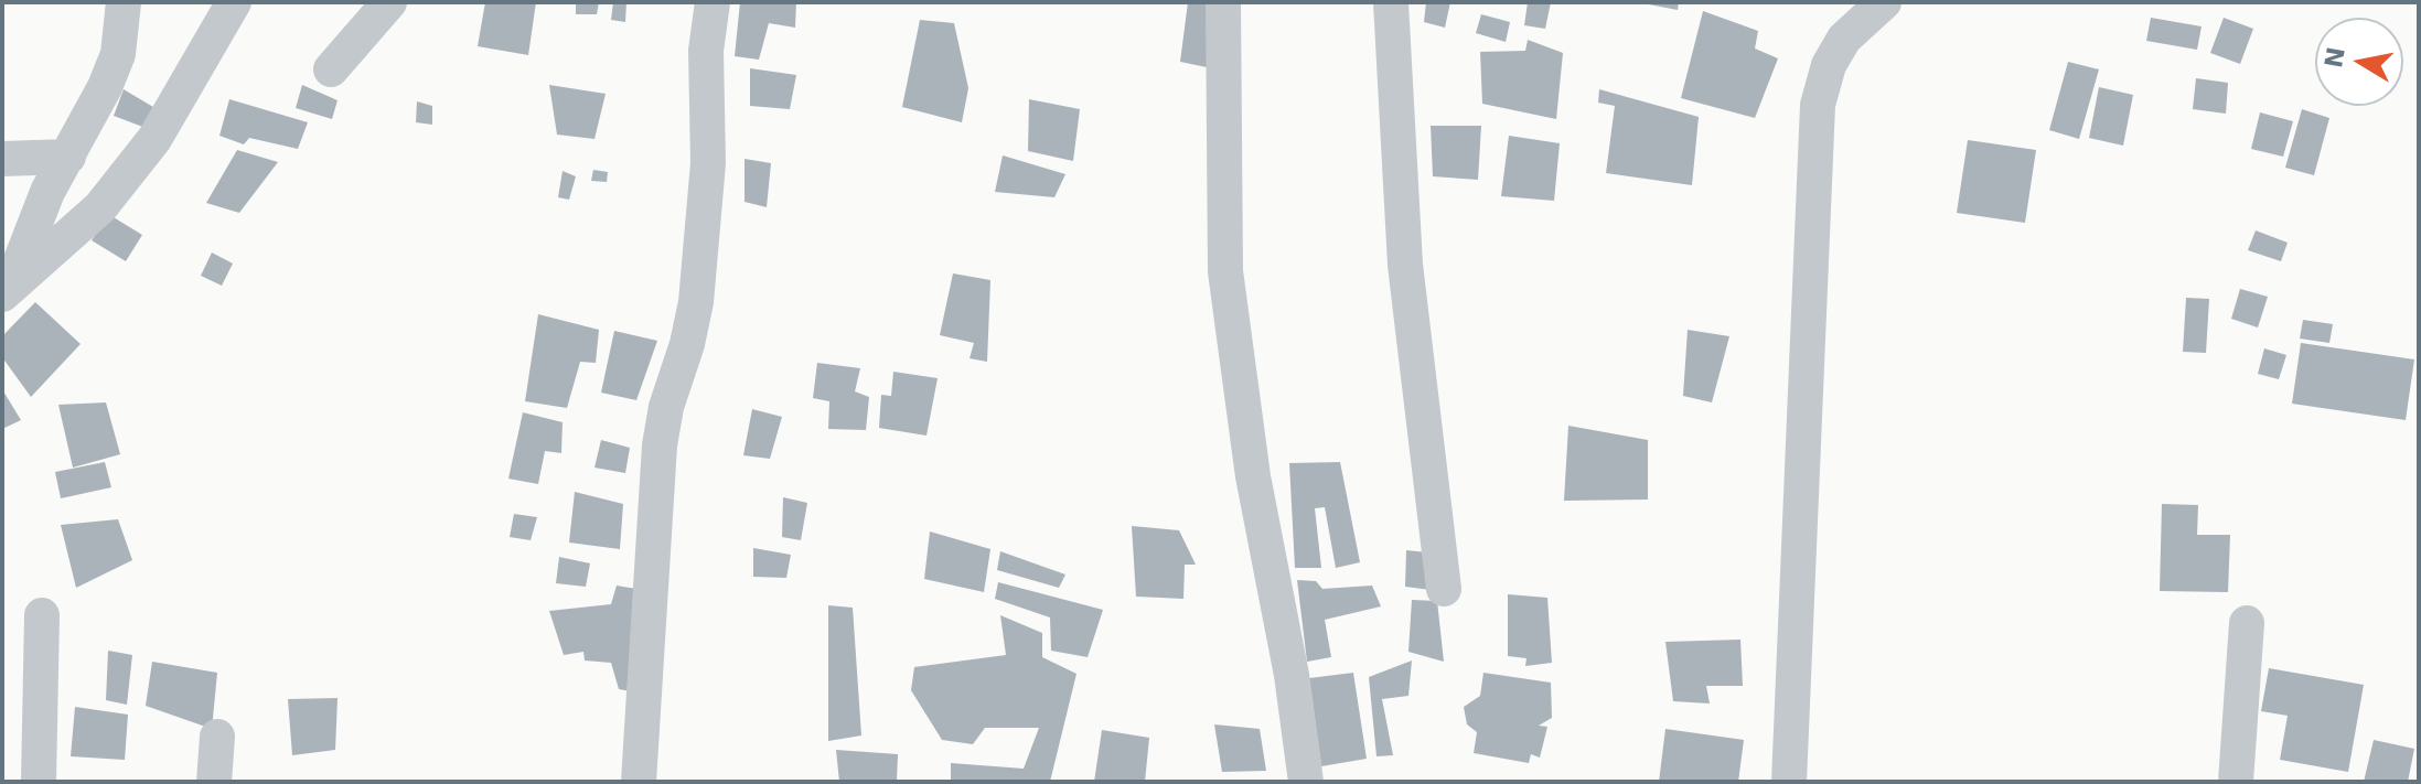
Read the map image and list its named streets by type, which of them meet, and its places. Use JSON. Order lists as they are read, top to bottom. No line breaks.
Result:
{"north":"left"}
